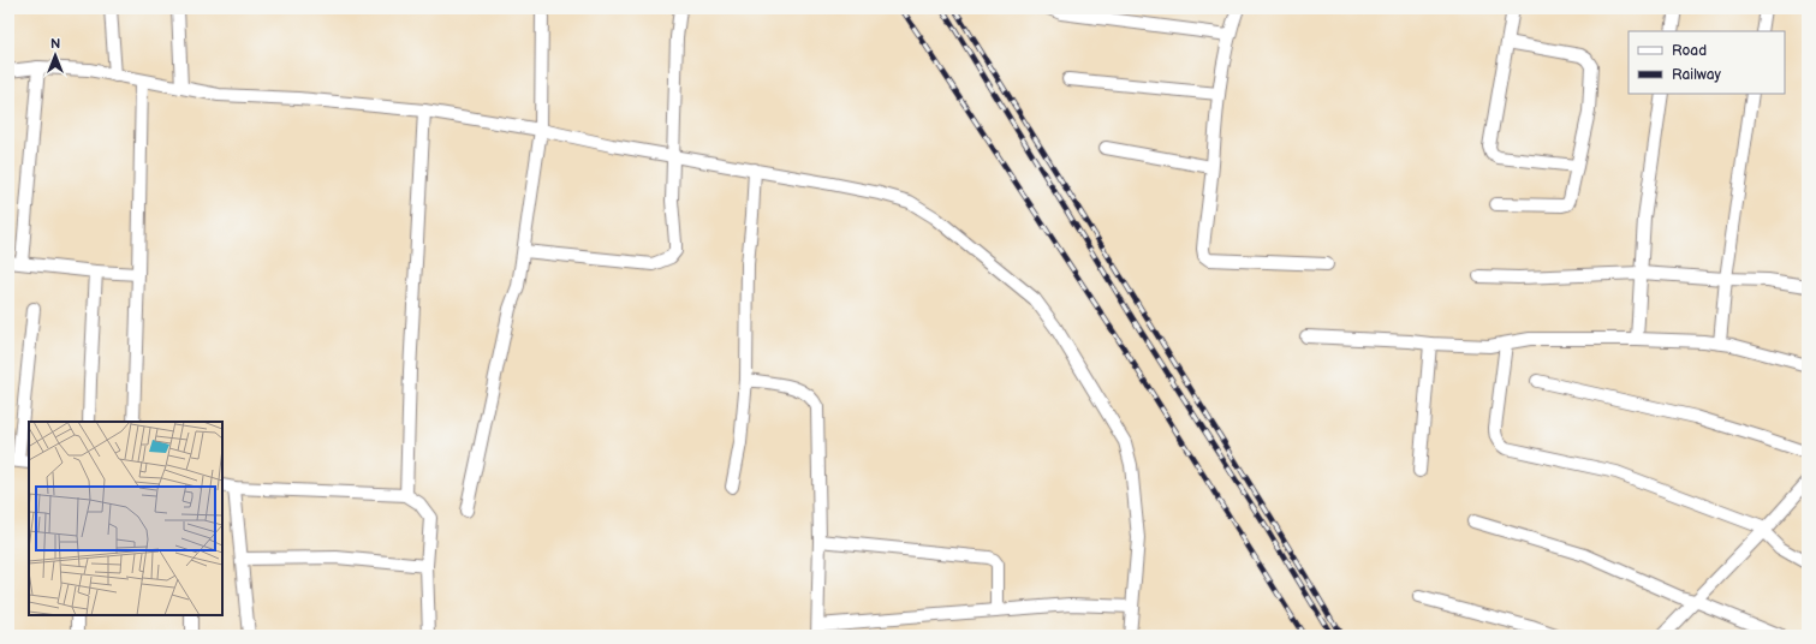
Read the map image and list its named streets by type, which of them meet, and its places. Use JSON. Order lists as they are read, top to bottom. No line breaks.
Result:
{"legend":["Road","Railway"],"north":"top"}
